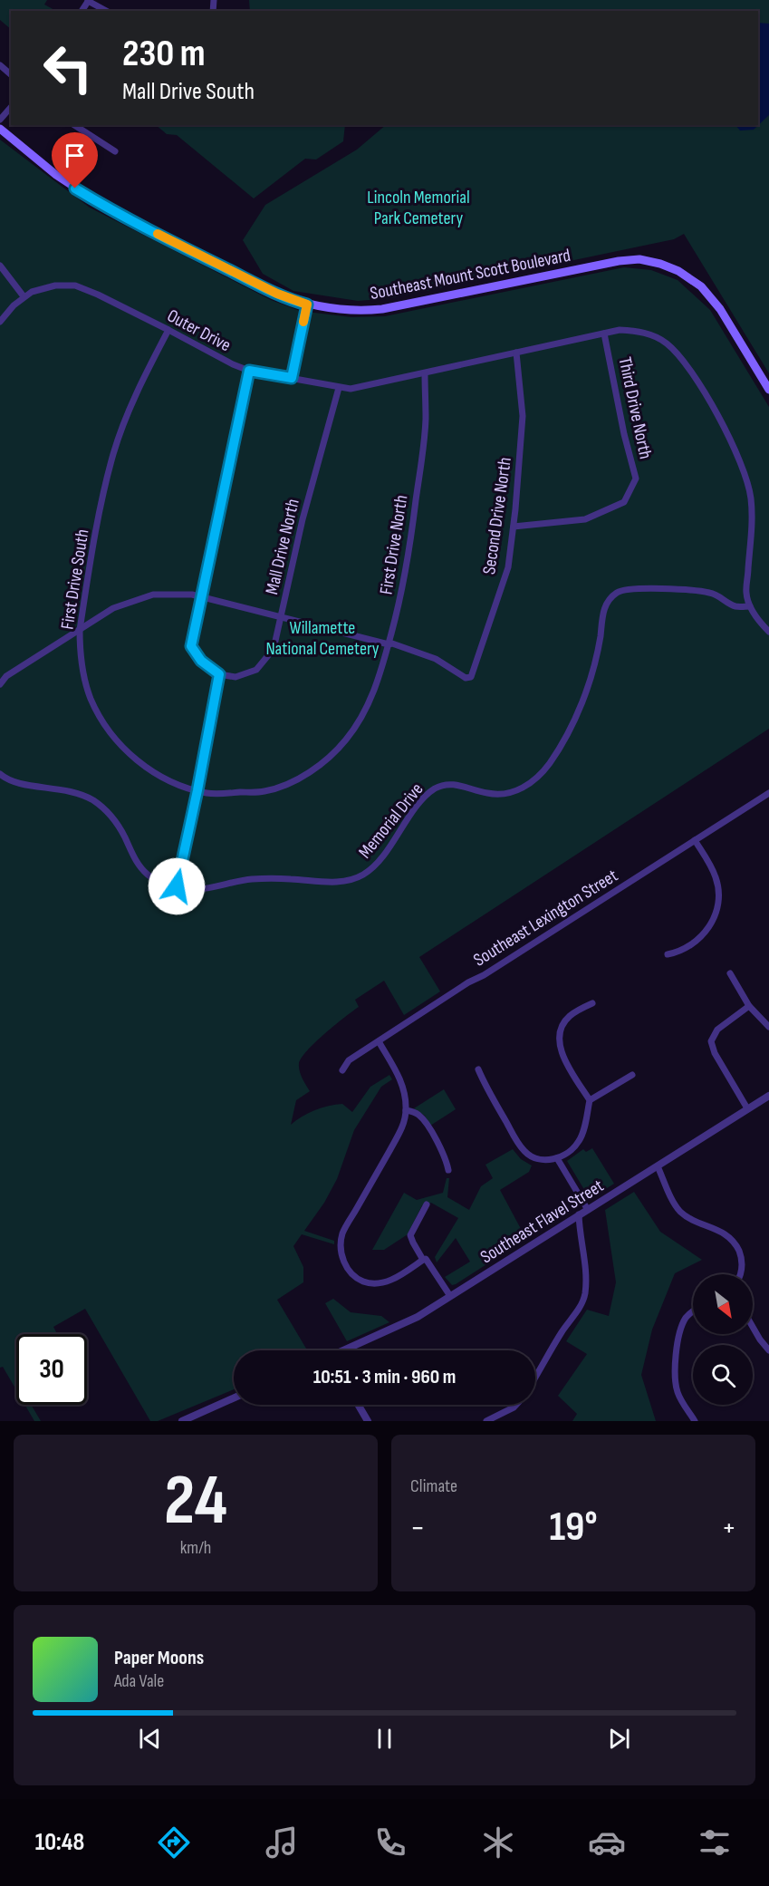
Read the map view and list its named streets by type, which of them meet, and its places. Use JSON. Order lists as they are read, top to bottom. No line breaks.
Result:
{"streets":{"main road":["Southeast Mount Scott Boulevard"],"street":["Outer Drive","Third Drive North","Second Drive North","First Drive North","Mall Drive North","First Drive South","Memorial Drive","Southeast Lexington Street","Southeast Flavel Street"]},"crossings":[["Outer Drive","Third Drive North"],["Outer Drive","Second Drive North"],["Outer Drive","First Drive North"],["Outer Drive","Mall Drive North"],["Outer Drive","First Drive South"],["Outer Drive","Memorial Drive"],["Third Drive North","Second Drive North"],["Second Drive North","First Drive North"],["First Drive North","First Drive South"]],"parks":["Lincoln Memorial Park Cemetery","Willamette National Cemetery"],"north":"bottom right","page":{"turn":["230 m","Mall Drive South"],"limit":"30","trip":"10:51 · 3 min · 960 m","tile":[["24","km/h"],"Climate"],"heat":["−","19°","+"],"song":["Paper Moons","Ada Vale"],"tabs":"10:48"}}
